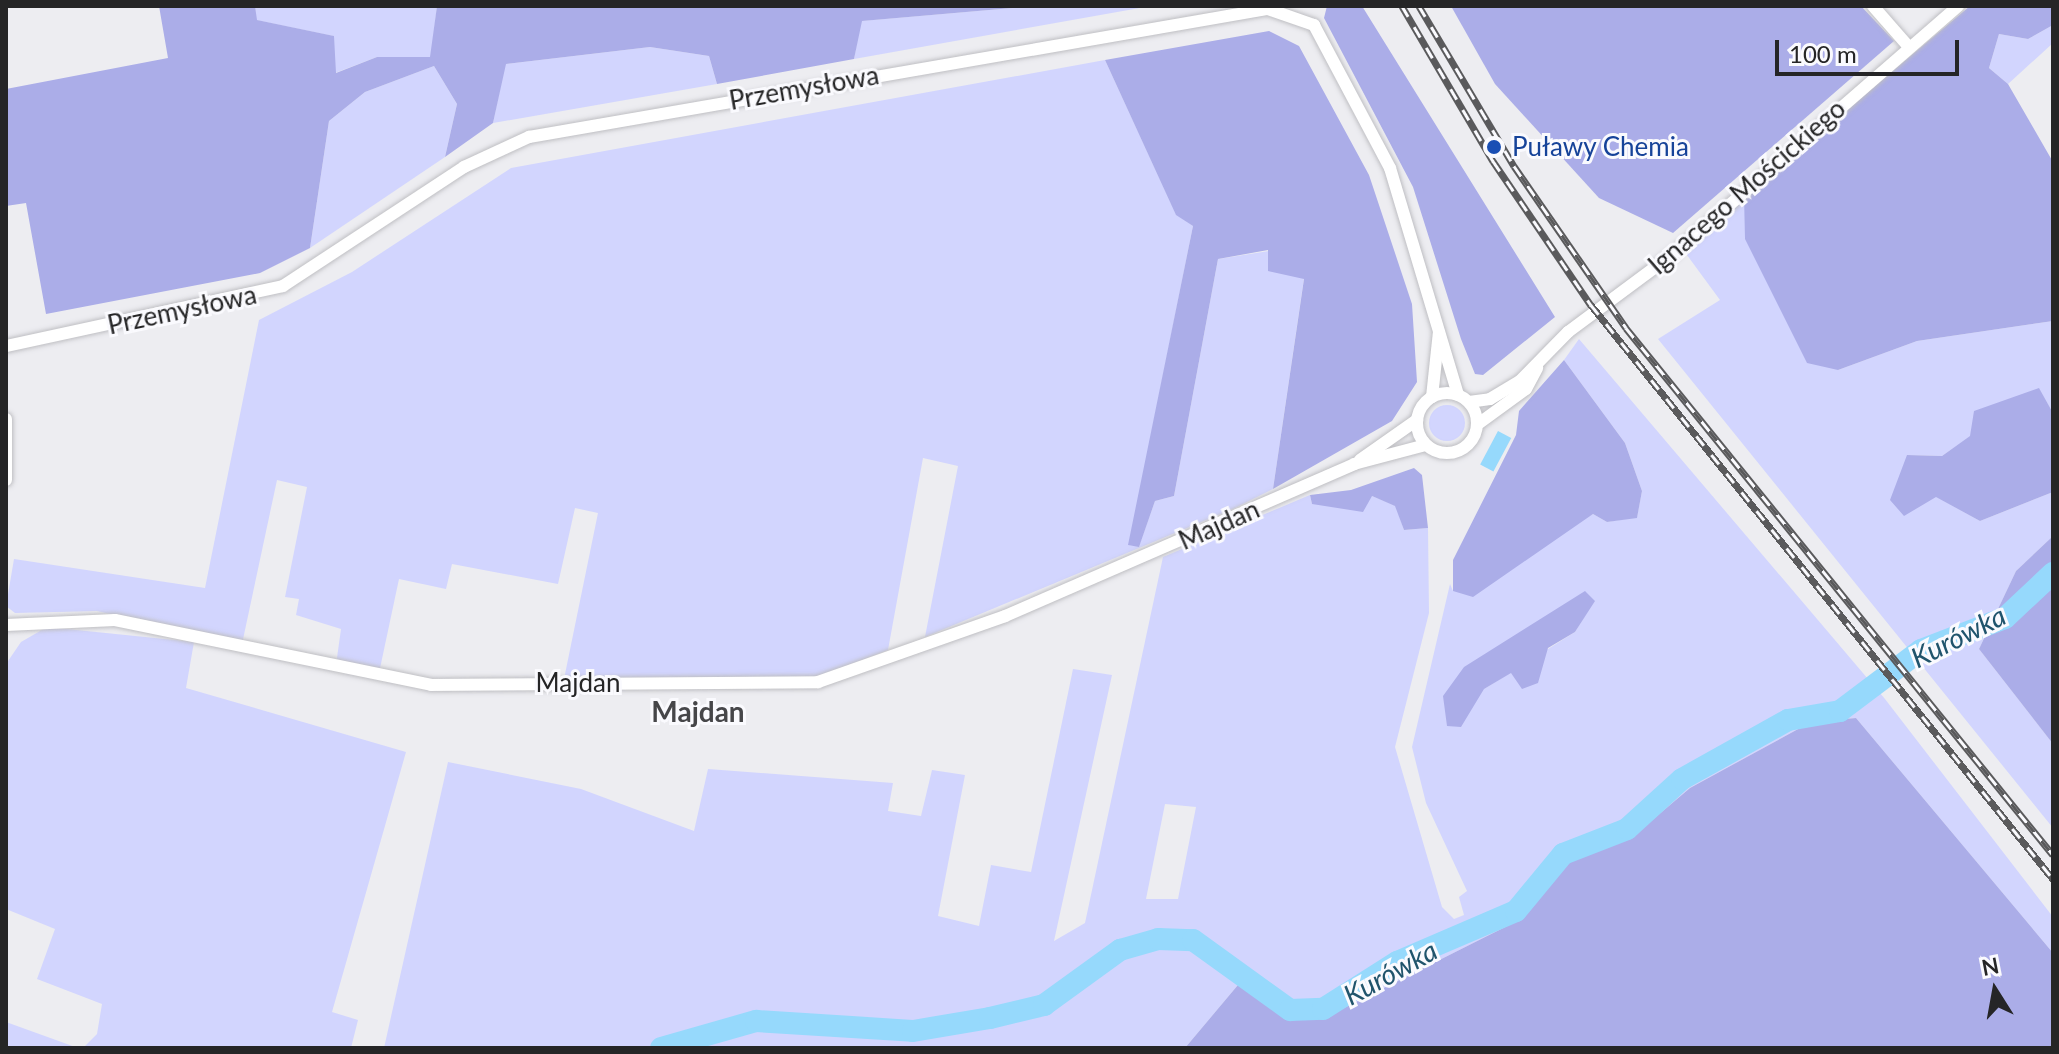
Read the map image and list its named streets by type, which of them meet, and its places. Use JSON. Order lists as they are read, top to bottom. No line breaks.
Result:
{"streets":{"street":["Przemysłowa","Ignacego Mościckiego","Majdan"]},"crossings":[["Przemysłowa","Ignacego Mościckiego"],["Przemysłowa","Majdan"],["Ignacego Mościckiego","Majdan"]],"districts":["Majdan"],"water":["Kurówka"],"places":["Puławy Chemia"],"scale_bar":"100 m","north":"top"}
